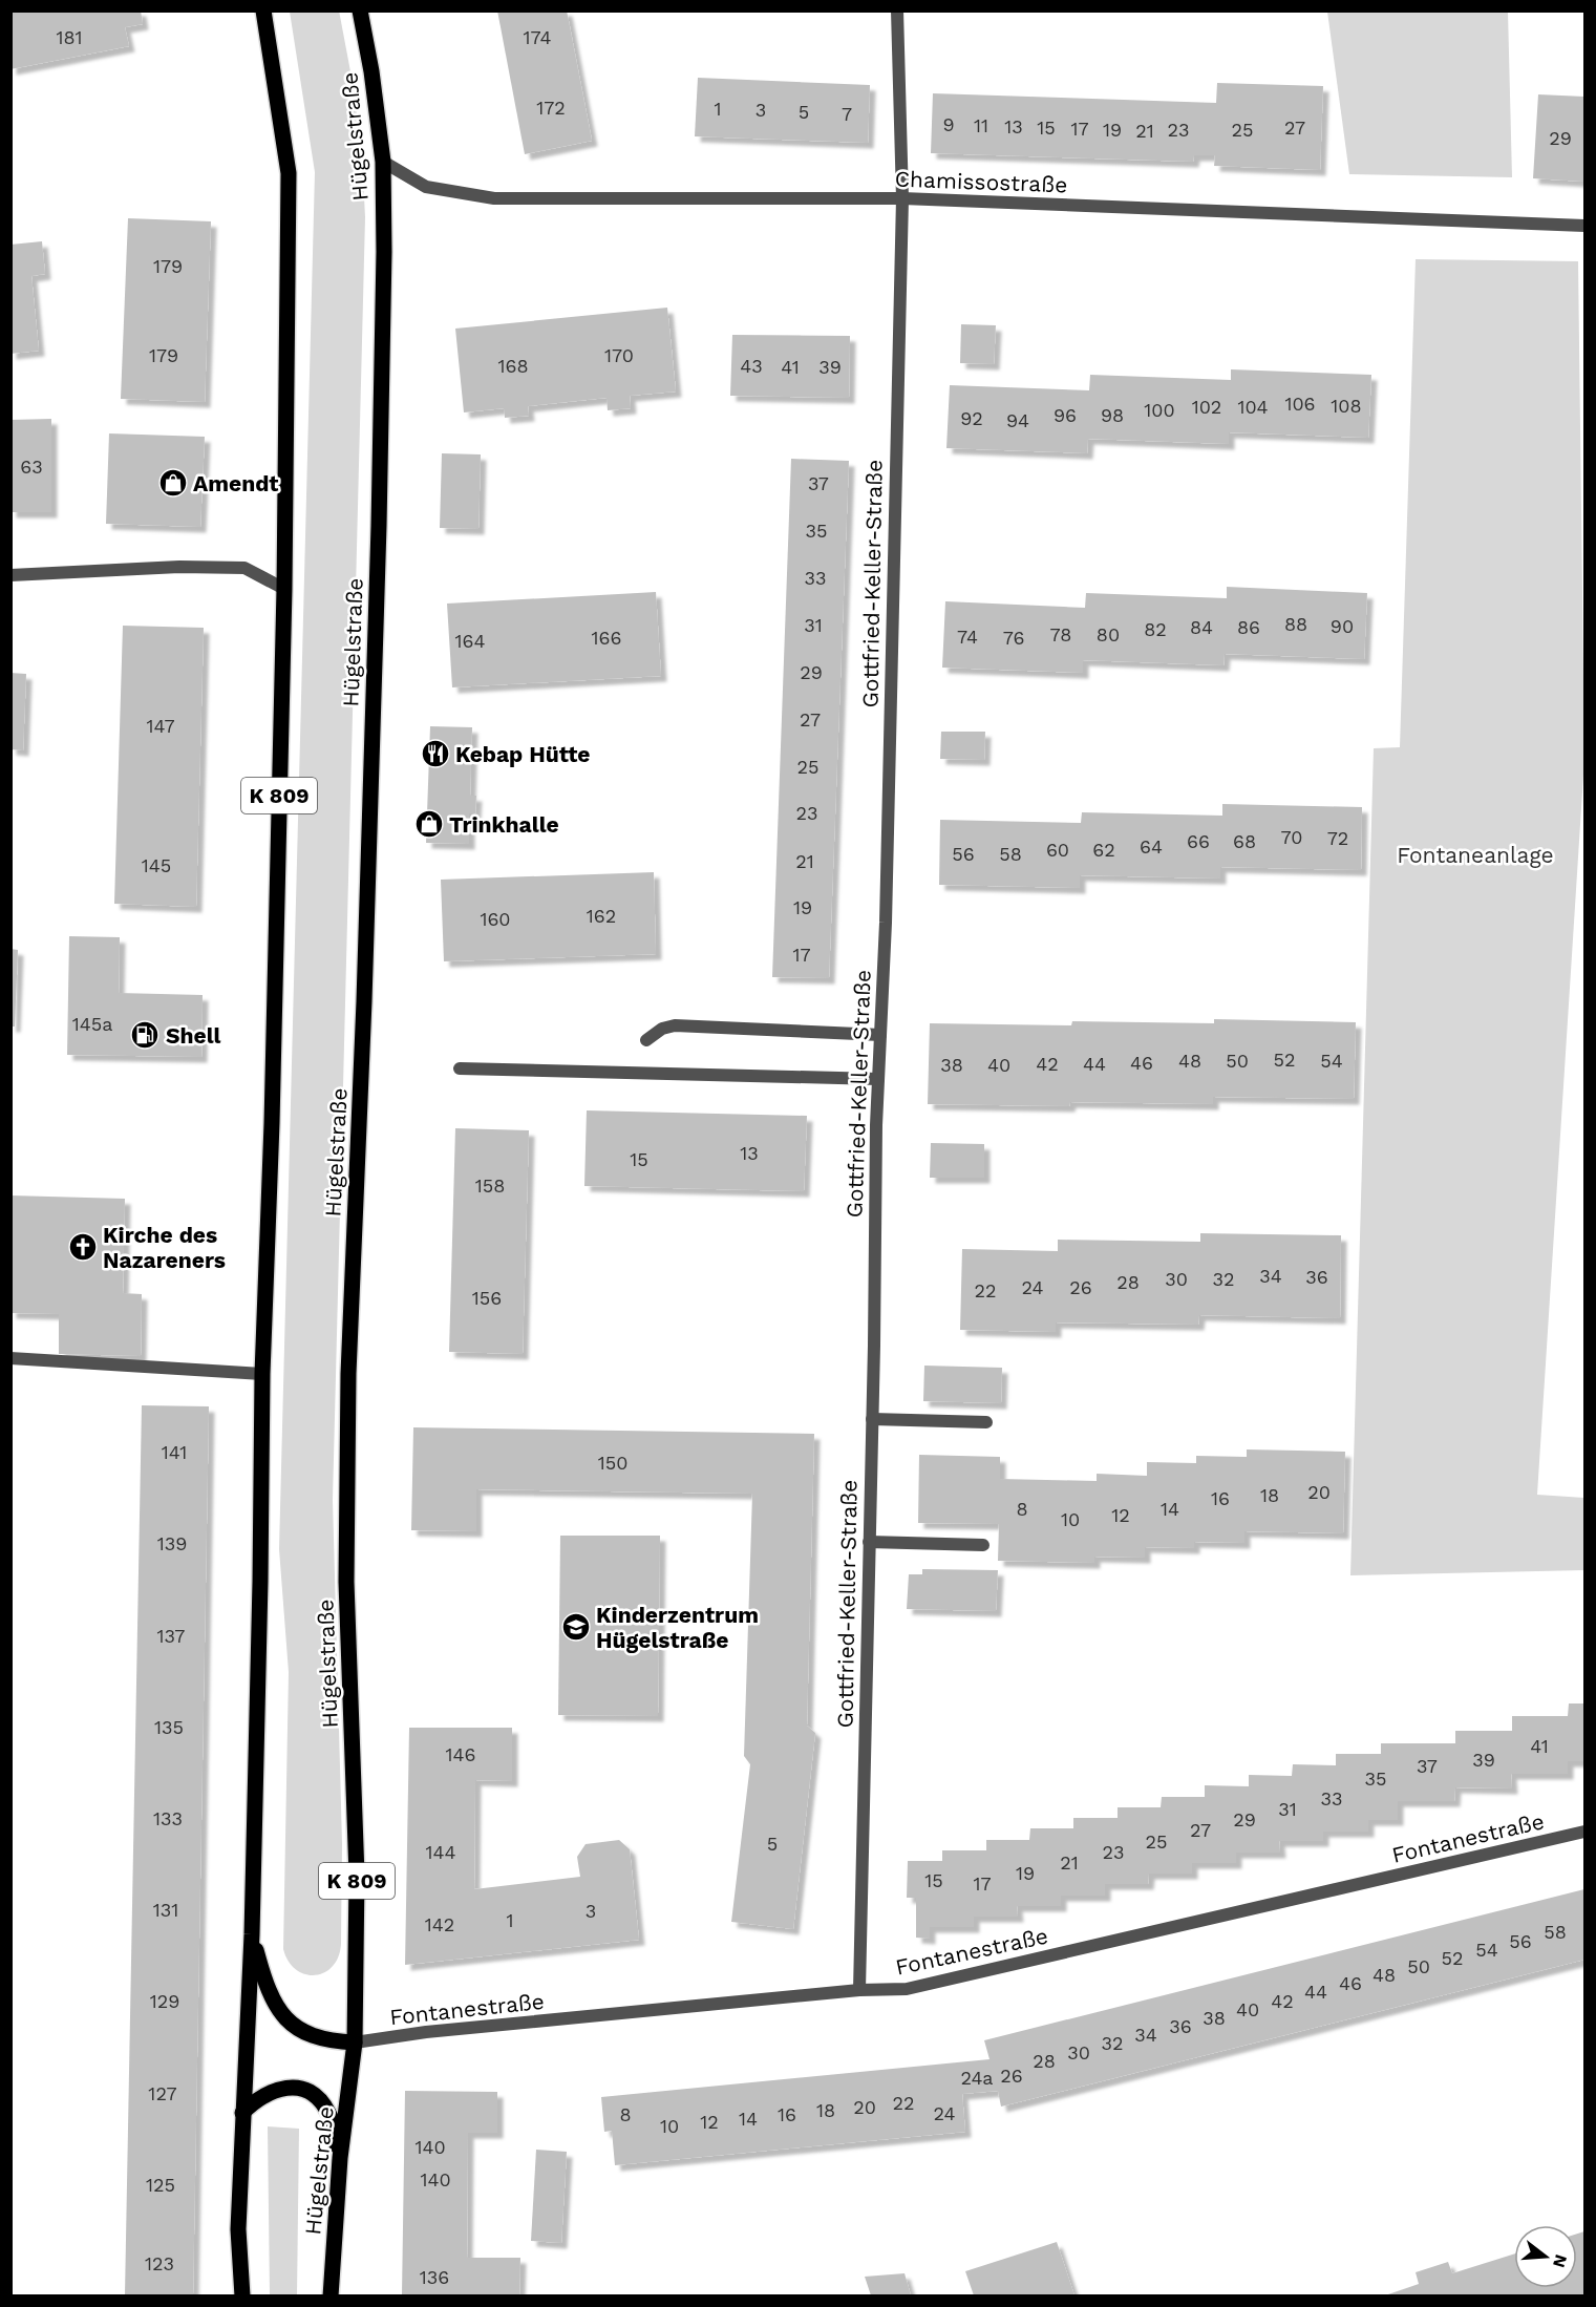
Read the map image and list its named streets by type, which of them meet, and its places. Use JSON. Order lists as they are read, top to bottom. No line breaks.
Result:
{"streets":{"main road":["Hügelstraße","K 809"],"street":["Chamissostraße","Gottfried-Keller-Straße","Fontanestraße"]},"crossings":[["Hügelstraße","Chamissostraße"],["Hügelstraße","Fontanestraße"],["Chamissostraße","Gottfried-Keller-Straße"],["Gottfried-Keller-Straße","Fontanestraße"]],"parks":["Fontaneanlage"],"places":{"shop":["Amendt","Trinkhalle"],"restaurant":["Kebap Hütte"],"fuel station":["Shell"],"church":["Kirche des Nazareners"],"school or university":["Kinderzentrum Hügelstraße"]},"house_numbers":["181","174","172","1","3","5","7","9","11","13","15","27","17","19","23","25","21","29","179","179","170","168","43","41","39","106","108","102","104","100","96","98","92","94","63","37","35","33","88","31","90","84","86","82","78","80","74","166","76","164","29","27","147","25","23","70","72","66","68","64","60","62","56","58","21","145","19","162","160","17","145a","52","48","50","54","46","42","44","38","40","13","15","158","34","36","30","32","28","24","26","22","156","141","150","20","18","16","8","14","12","10","139","137","135","41","146","39","37","35","33","31","133","29","27","25","5","144","23","21","19","15","17","131","3","1","142","58","56","54","52","50","48","46","44","129","42","40","38","36","34","32","30","28","26","24a","127","22","20","18","24","8","16","14","12","10","140","140","125","123","136"],"north":"right"}
